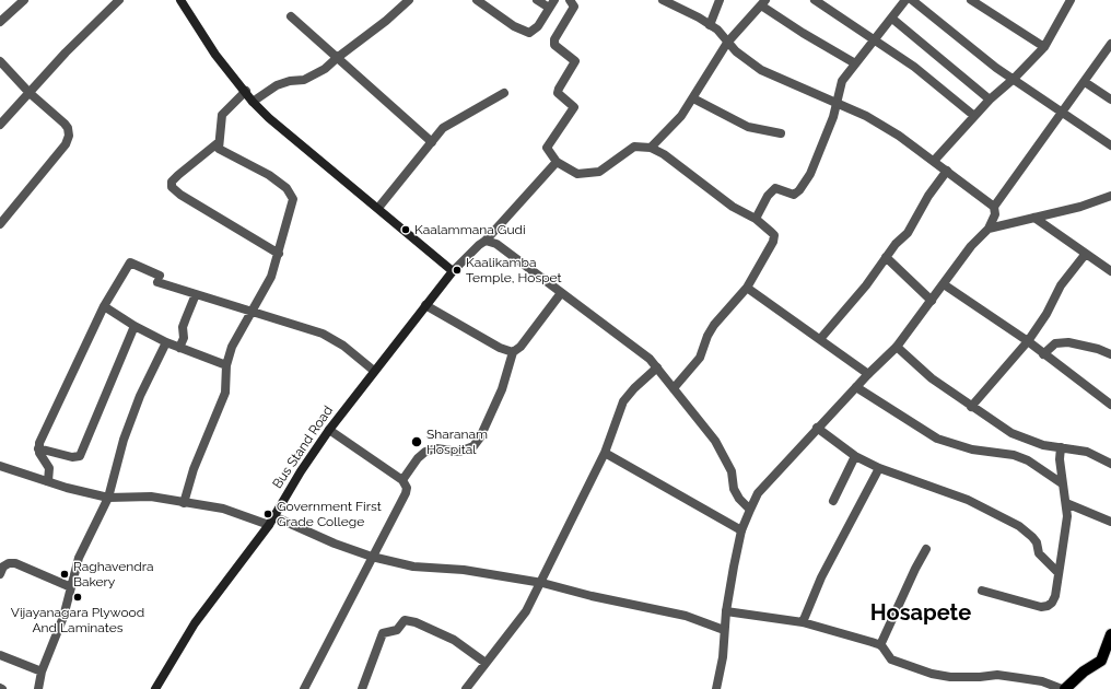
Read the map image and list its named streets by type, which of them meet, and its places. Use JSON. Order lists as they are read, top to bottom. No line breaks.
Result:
{"streets":{"main road":["Bus Stand Road"]},"districts":["Hosapete"],"places":["Kaalammana Gudi","Kaalikamba Temple, Hospet","Sharanam Hospital","Government First Grade College","Raghavendra Bakery","Vijayanagara Plywood And Laminates"]}
